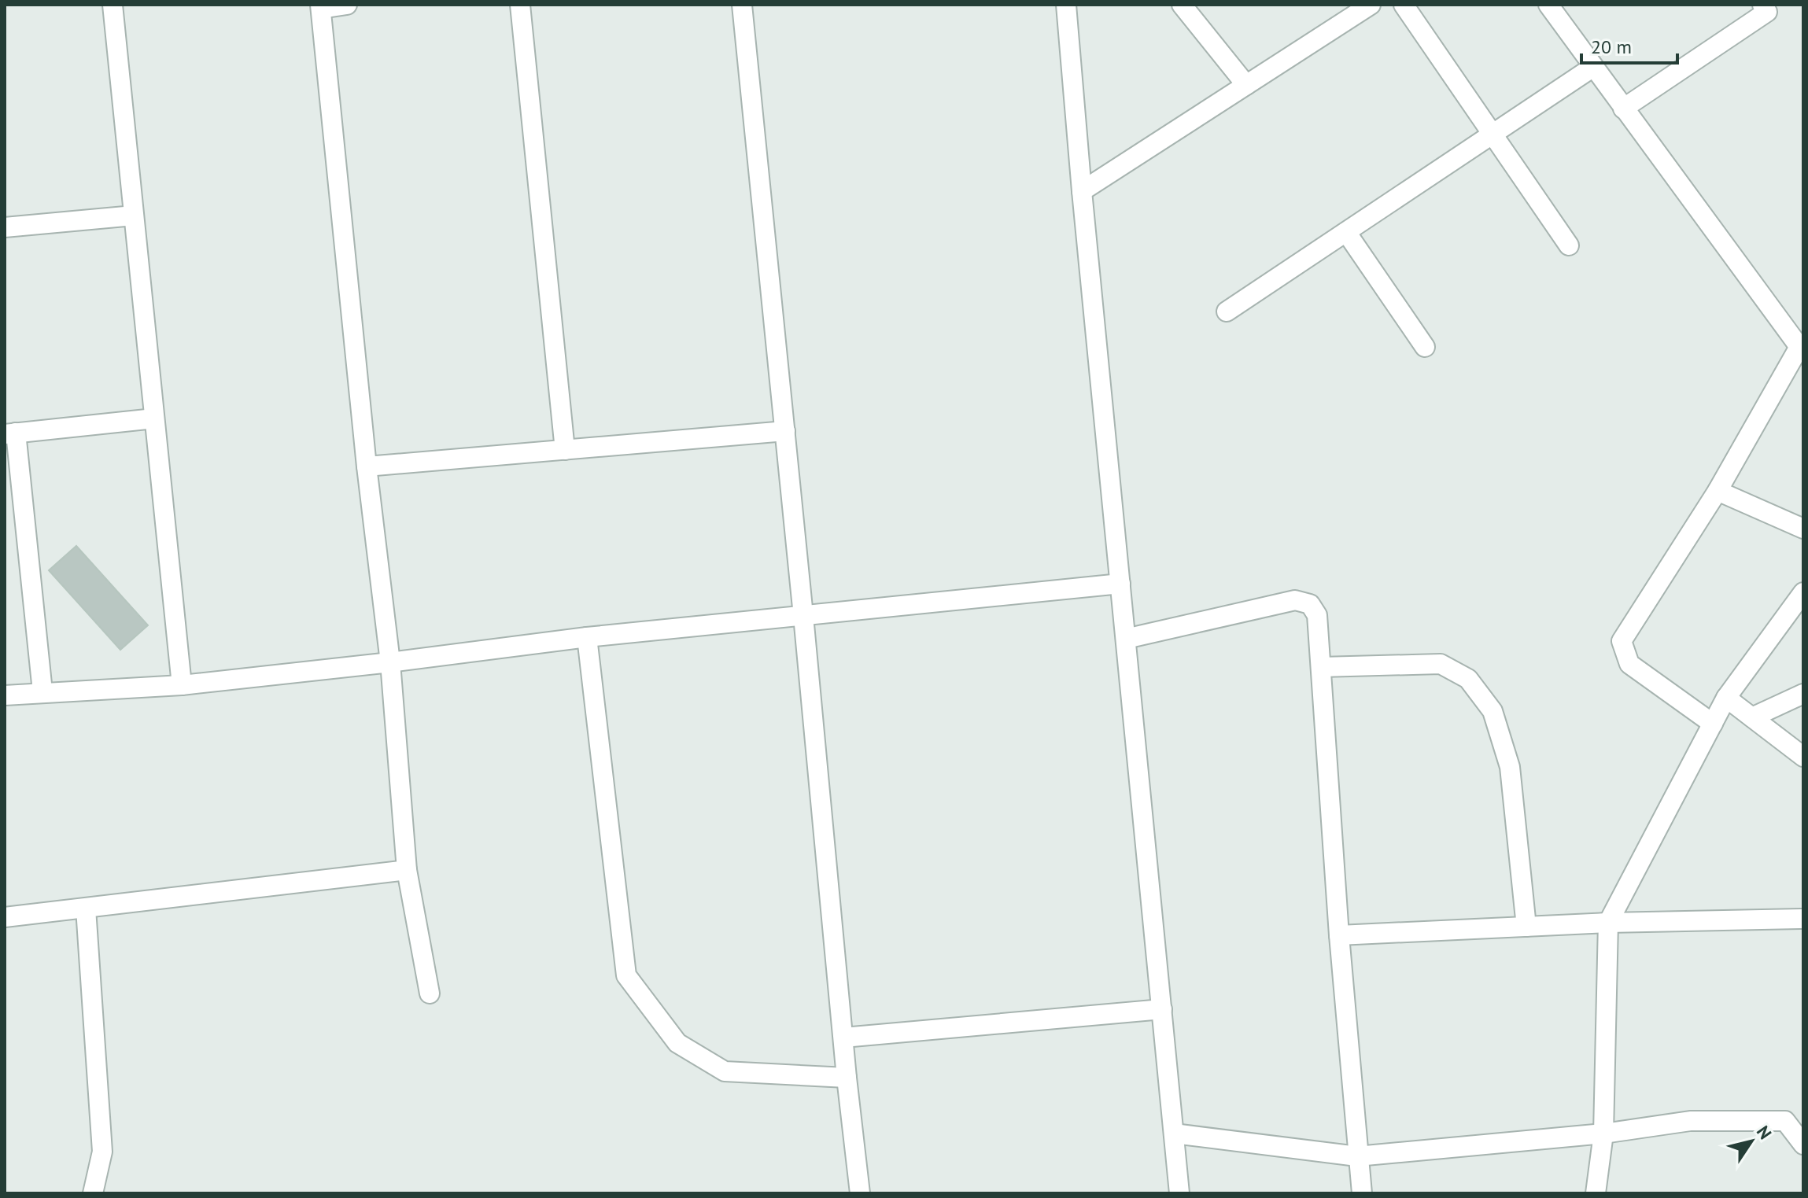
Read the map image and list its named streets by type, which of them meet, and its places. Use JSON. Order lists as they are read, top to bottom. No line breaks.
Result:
{"scale_bar":"20 m","north":"top right"}
